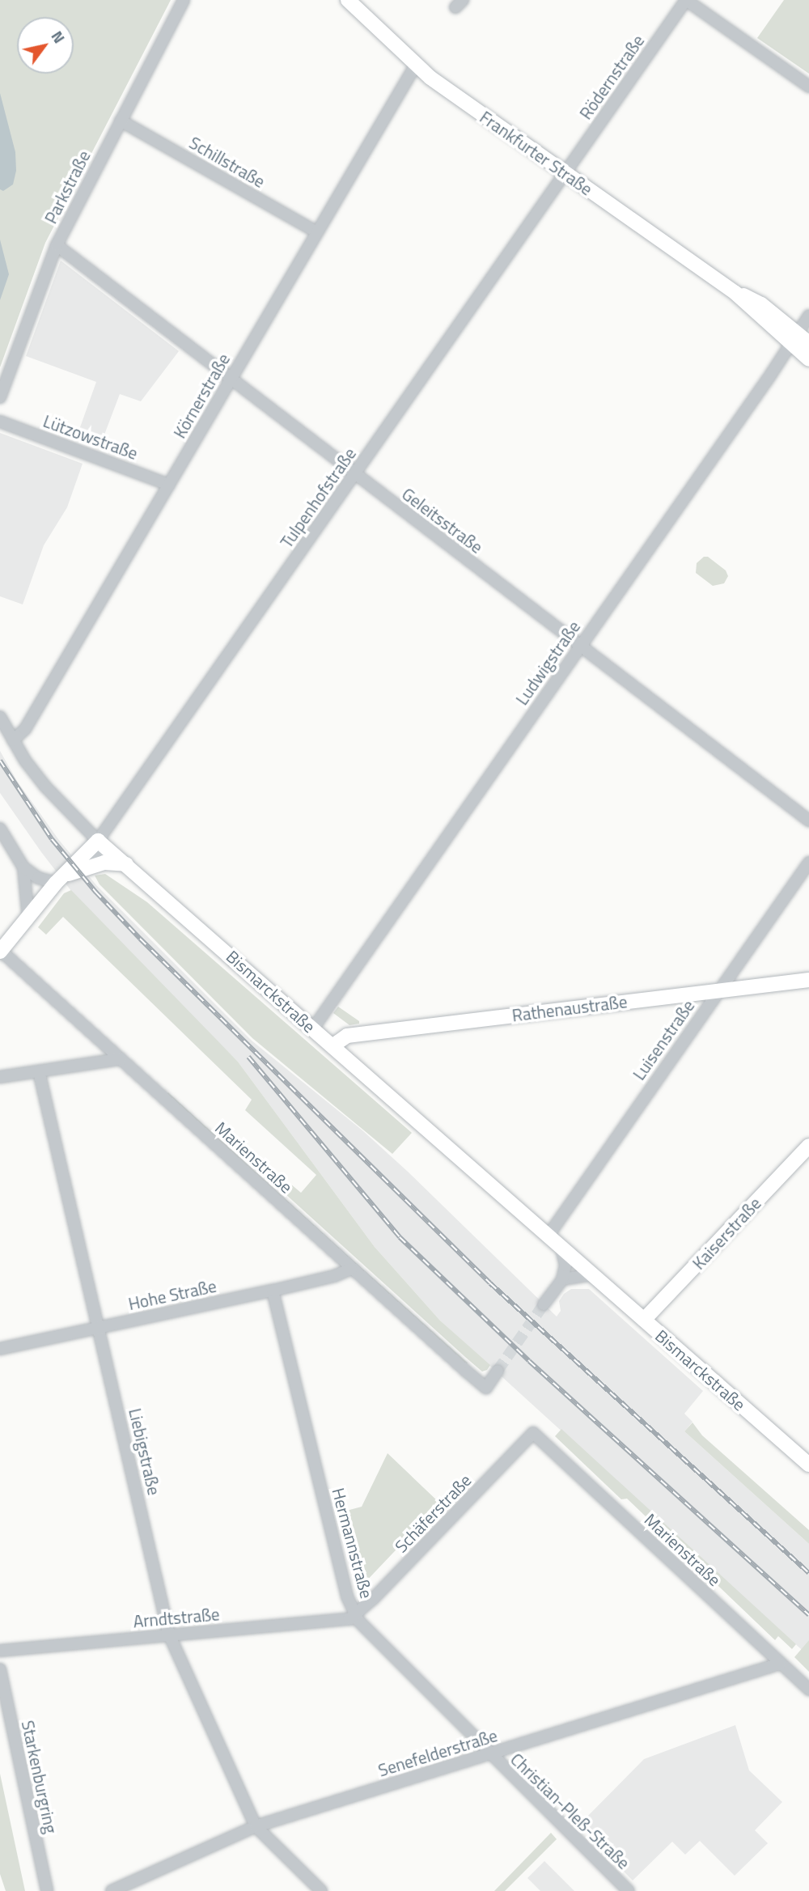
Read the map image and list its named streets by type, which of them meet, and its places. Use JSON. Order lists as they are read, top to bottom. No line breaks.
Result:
{"streets":{"main road":["Frankfurter Straße","Bismarckstraße","Rathenaustraße","Kaiserstraße"],"street":["Rödernstraße","Schillstraße","Parkstraße","Körnerstraße","Lützowstraße","Tulpenhofstraße","Geleitsstraße","Ludwigstraße","Luisenstraße","Marienstraße","Hohe Straße","Liebigstraße","Schäferstraße","Hermannstraße","Arndtstraße","Senefelderstraße","Starkenburgring","Christian-Pleß-Straße"]},"crossings":[["Rödernstraße","Frankfurter Straße"],["Rödernstraße","Tulpenhofstraße"],["Frankfurter Straße","Körnerstraße"],["Frankfurter Straße","Tulpenhofstraße"],["Frankfurter Straße","Ludwigstraße"],["Schillstraße","Parkstraße"],["Schillstraße","Körnerstraße"],["Parkstraße","Geleitsstraße"],["Körnerstraße","Lützowstraße"],["Körnerstraße","Geleitsstraße"],["Körnerstraße","Bismarckstraße"],["Tulpenhofstraße","Geleitsstraße"],["Tulpenhofstraße","Bismarckstraße"],["Geleitsstraße","Ludwigstraße"],["Ludwigstraße","Bismarckstraße"],["Bismarckstraße","Rathenaustraße"],["Bismarckstraße","Luisenstraße"],["Bismarckstraße","Kaiserstraße"],["Rathenaustraße","Luisenstraße"],["Marienstraße","Hohe Straße"],["Marienstraße","Schäferstraße"],["Marienstraße","Senefelderstraße"],["Hohe Straße","Liebigstraße"],["Hohe Straße","Hermannstraße"],["Liebigstraße","Arndtstraße"],["Liebigstraße","Senefelderstraße"],["Schäferstraße","Hermannstraße"],["Schäferstraße","Arndtstraße"],["Hermannstraße","Arndtstraße"],["Hermannstraße","Senefelderstraße"],["Hermannstraße","Christian-Pleß-Straße"],["Senefelderstraße","Christian-Pleß-Straße"]],"north":"top right"}
